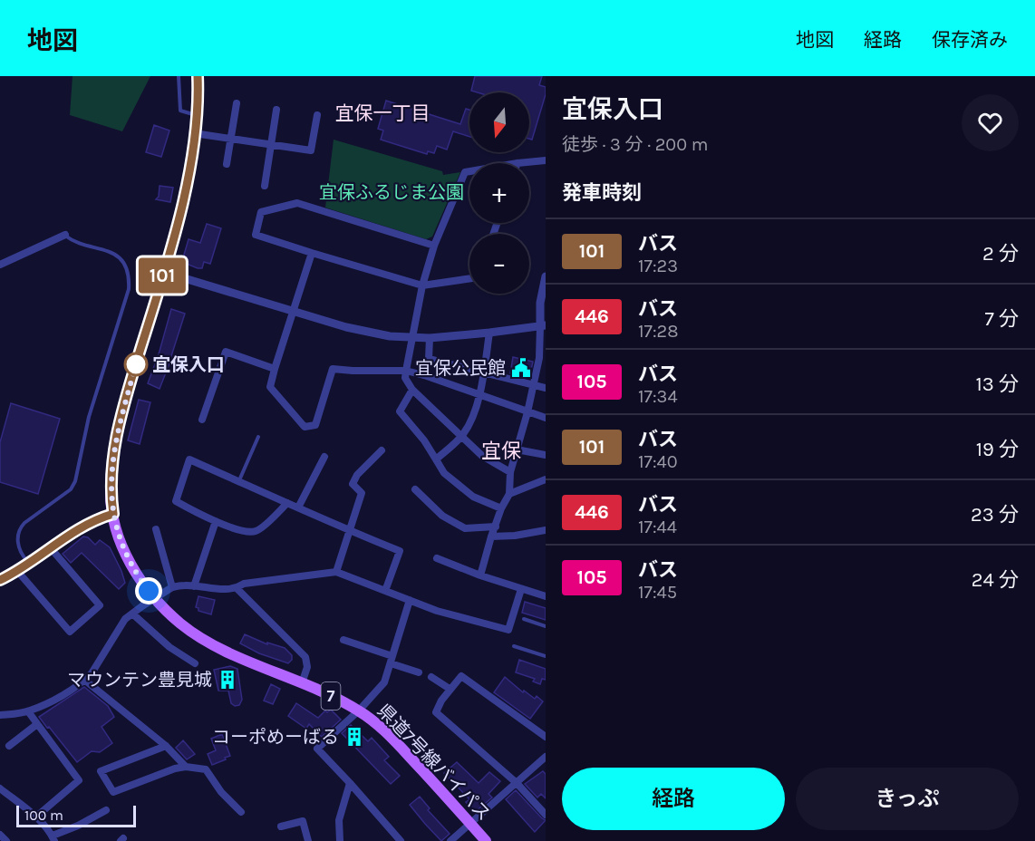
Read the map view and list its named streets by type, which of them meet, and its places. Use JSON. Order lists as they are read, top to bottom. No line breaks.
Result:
{"streets":{"main road":["7","県道7号線バイパス"]},"crossings":[["7","県道7号線バイパス"]],"districts":["宜保一丁目","宜保"],"parks":["宜保ふるじま公園"],"places":{"other":["宜保入口"],"public building":["宜保公民館"],"building":["マウンテン豊見城","コーポめーばる"]},"lines":["bus line 101"],"scale_bar":"100 m","north":"bottom","page":{"header":"地図","nav":["地図","経路","保存済み"],"on_map":"101","heading":[["宜保入口","徒歩 · 3 分 · 200 m"],"発車時刻"],"map_buttons":["+","−"],"list":[{"mark":"101","name":"バス","note":"17:23","value":"2 分"},{"mark":"446","name":"バス","note":"17:28","value":"7 分"},{"mark":"105","name":"バス","note":"17:34","value":"13 分"},{"mark":"101","name":"バス","note":"17:40","value":"19 分"},{"mark":"446","name":"バス","note":"17:44","value":"23 分"},{"mark":"105","name":"バス","note":"17:45","value":"24 分"}],"buttons":["経路","きっぷ"],"scale":"100 m"}}
